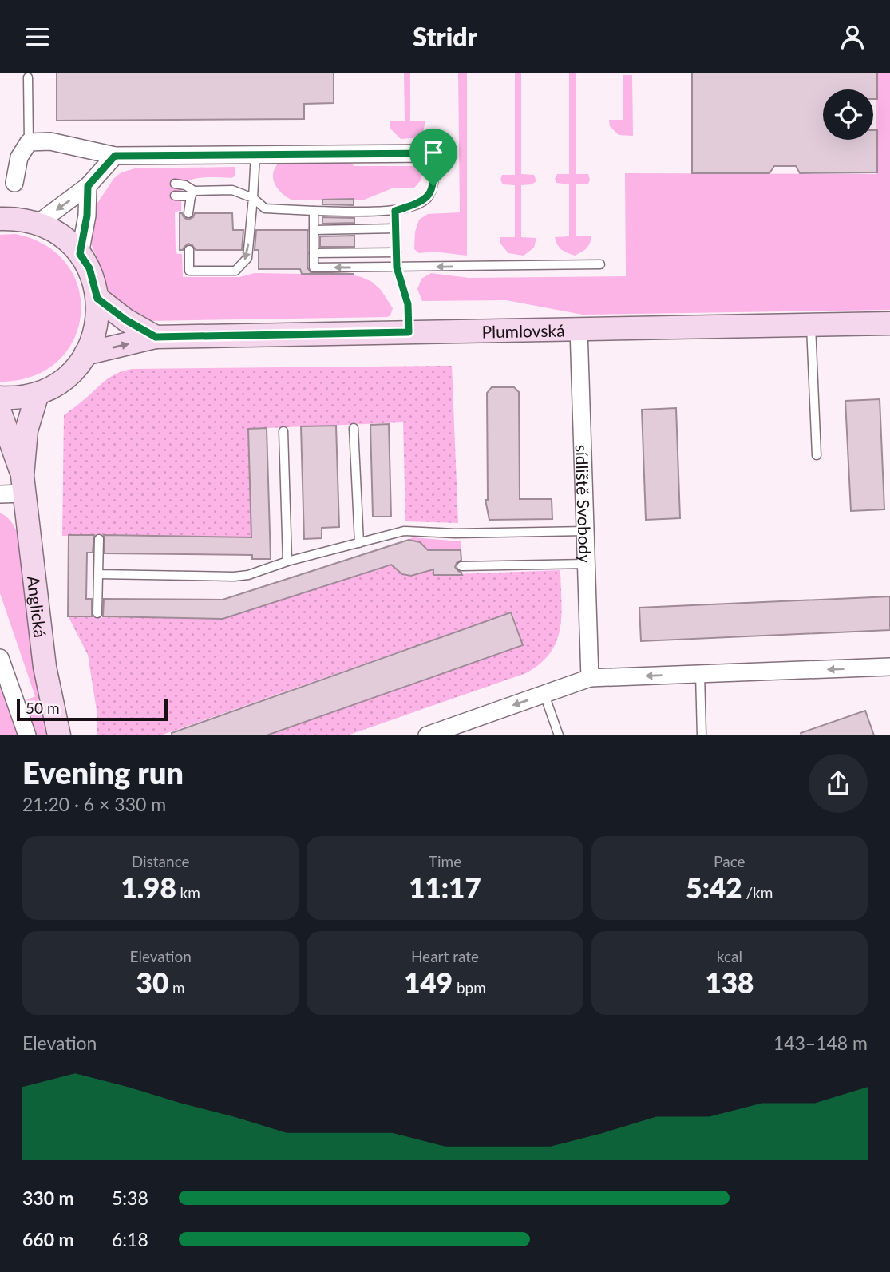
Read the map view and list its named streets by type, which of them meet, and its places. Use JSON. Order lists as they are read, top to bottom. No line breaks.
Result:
{"streets":{"main road":["Plumlovská","Anglická"],"street":["sídliště Svobody"]},"crossings":[["Plumlovská","sídliště Svobody"]],"scale_bar":"50 m","page":{"header":"Stridr","scale":"50 m","heading":["Evening run","21:20 · 6 × 330 m"],"stats":[["Distance","1.98 km"],["Time","11:17"],["Pace","5:42 /km"],["Elevation","30 m"],["Heart rate","149 bpm"],["kcal","138"]],"chart":["Elevation","143–148 m"],"list":[{"name":"330 m","note":"5:38"},{"name":"660 m","note":"6:18"}]}}
